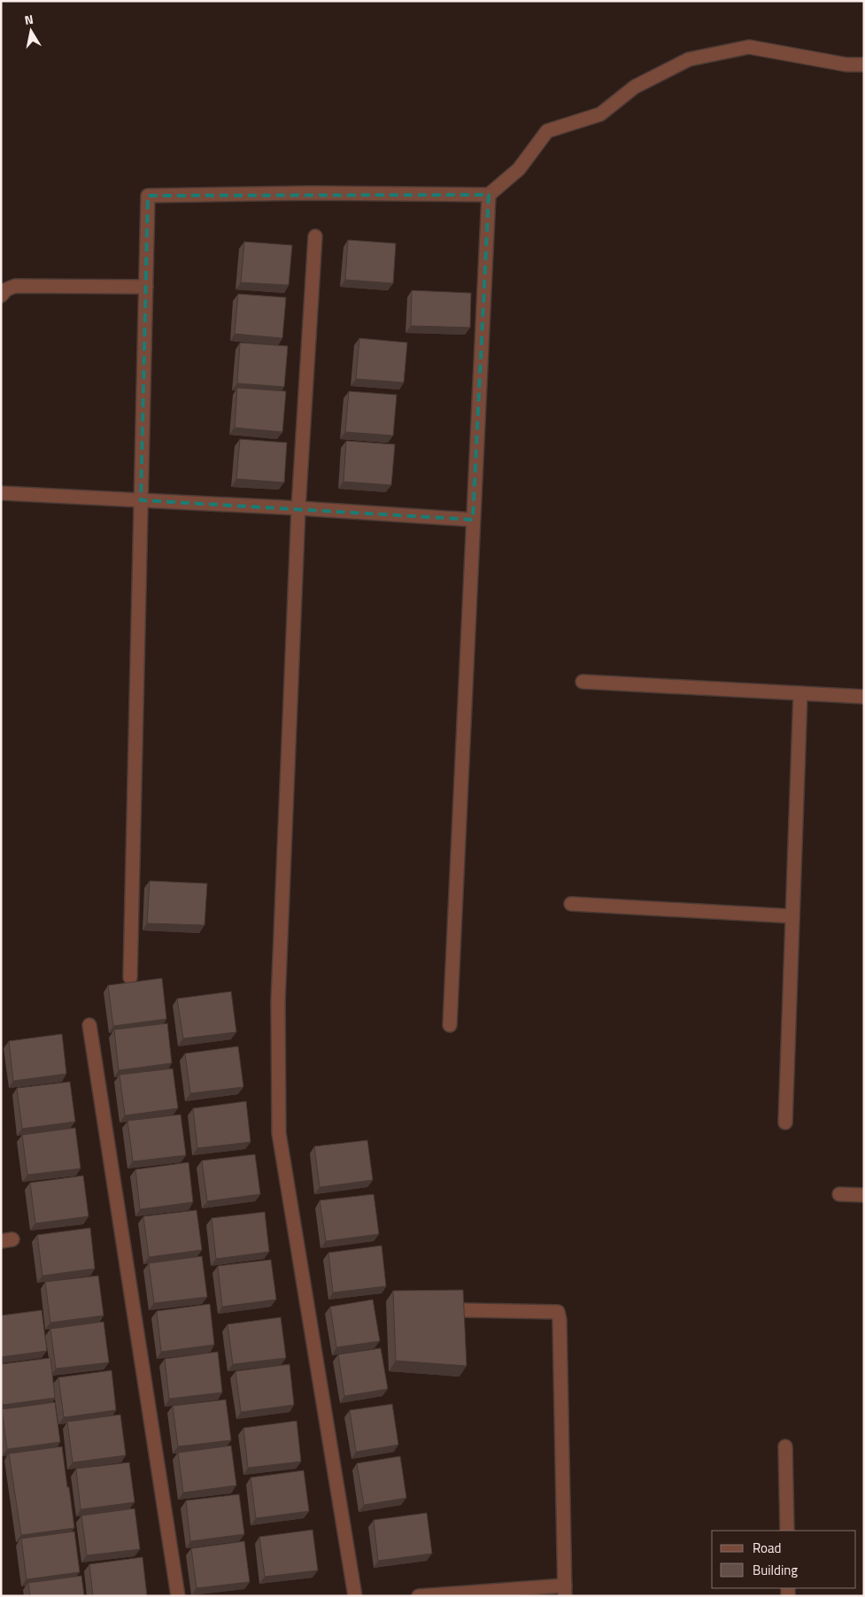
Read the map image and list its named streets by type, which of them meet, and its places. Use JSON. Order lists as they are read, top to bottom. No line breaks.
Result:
{"legend":["Road","Building"],"north":"top"}
